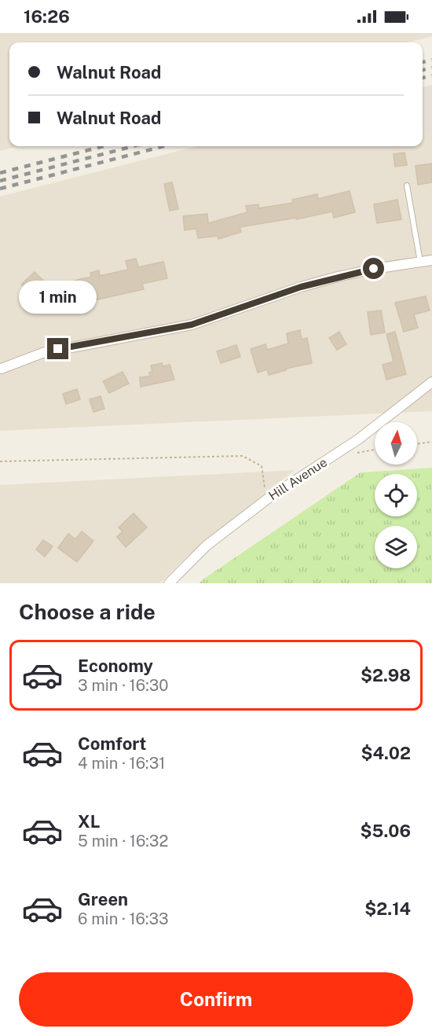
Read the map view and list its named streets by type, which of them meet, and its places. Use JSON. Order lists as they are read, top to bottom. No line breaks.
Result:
{"streets":{"street":["Hill Avenue"]},"north":"top","page":{"status":"16:26","banner":["Walnut Road","Walnut Road"],"bubble":"1 min","heading":"Choose a ride","list":[{"name":"Economy","note":"3 min · 16:30","value":"$2.98"},{"name":"Comfort","note":"4 min · 16:31","value":"$4.02"},{"name":"XL","note":"5 min · 16:32","value":"$5.06"},{"name":"Green","note":"6 min · 16:33","value":"$2.14"}],"buttons":"Confirm"}}
